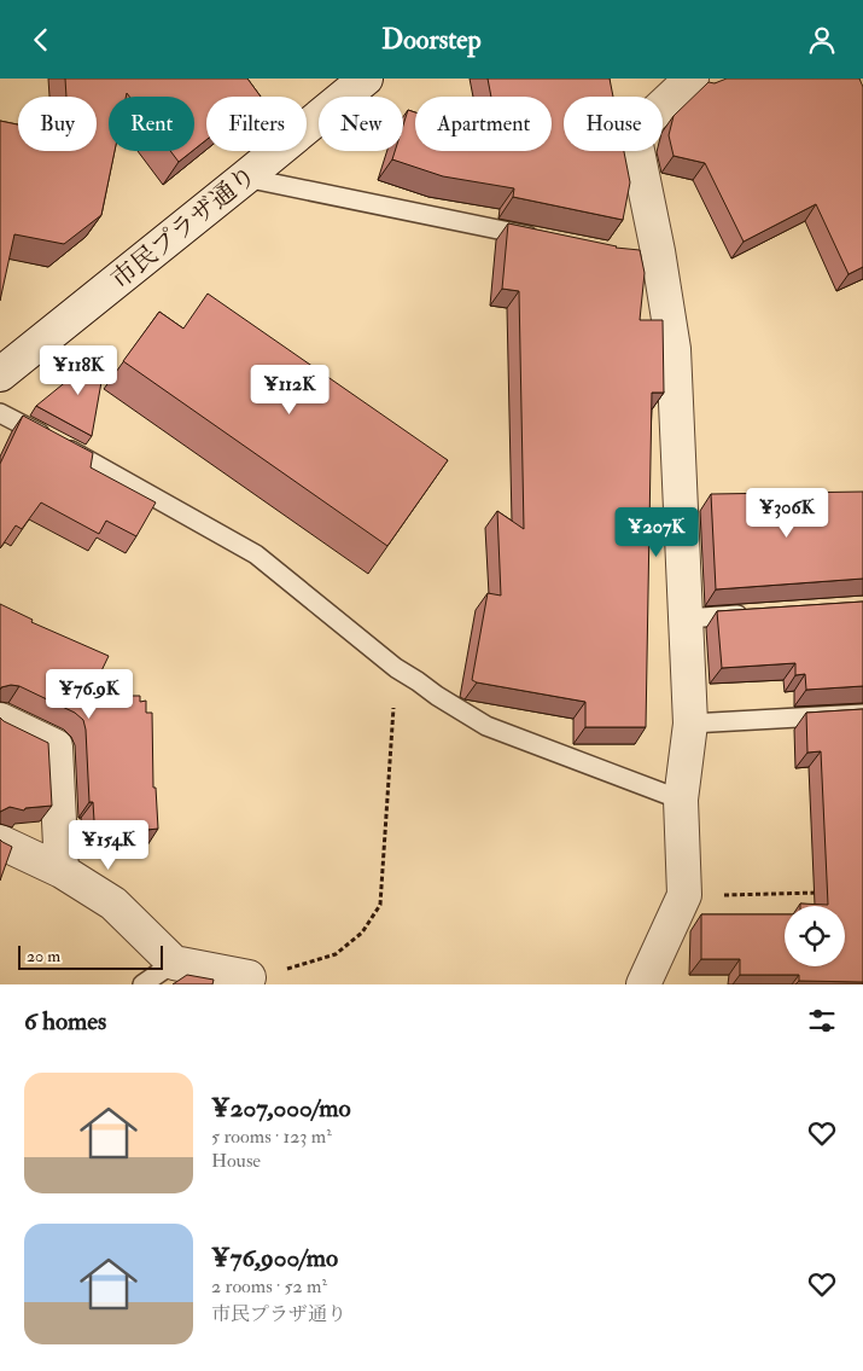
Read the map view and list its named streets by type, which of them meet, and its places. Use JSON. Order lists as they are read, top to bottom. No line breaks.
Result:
{"streets":{"street":["市民プラザ通り"]},"scale_bar":"20 m","page":{"header":"Doorstep","chip":["Buy","Rent","Filters","New","Apartment","House"],"price":["¥118K","¥112K","¥306K","¥207K","¥76.9K","¥154K"],"scale":"20 m","heading":"6 homes","list":[{"name":"¥207,000/mo","note":"5 rooms · 123 m² · House"},{"name":"¥76,900/mo","note":"2 rooms · 52 m² · 市民プラザ通り"}]}}
